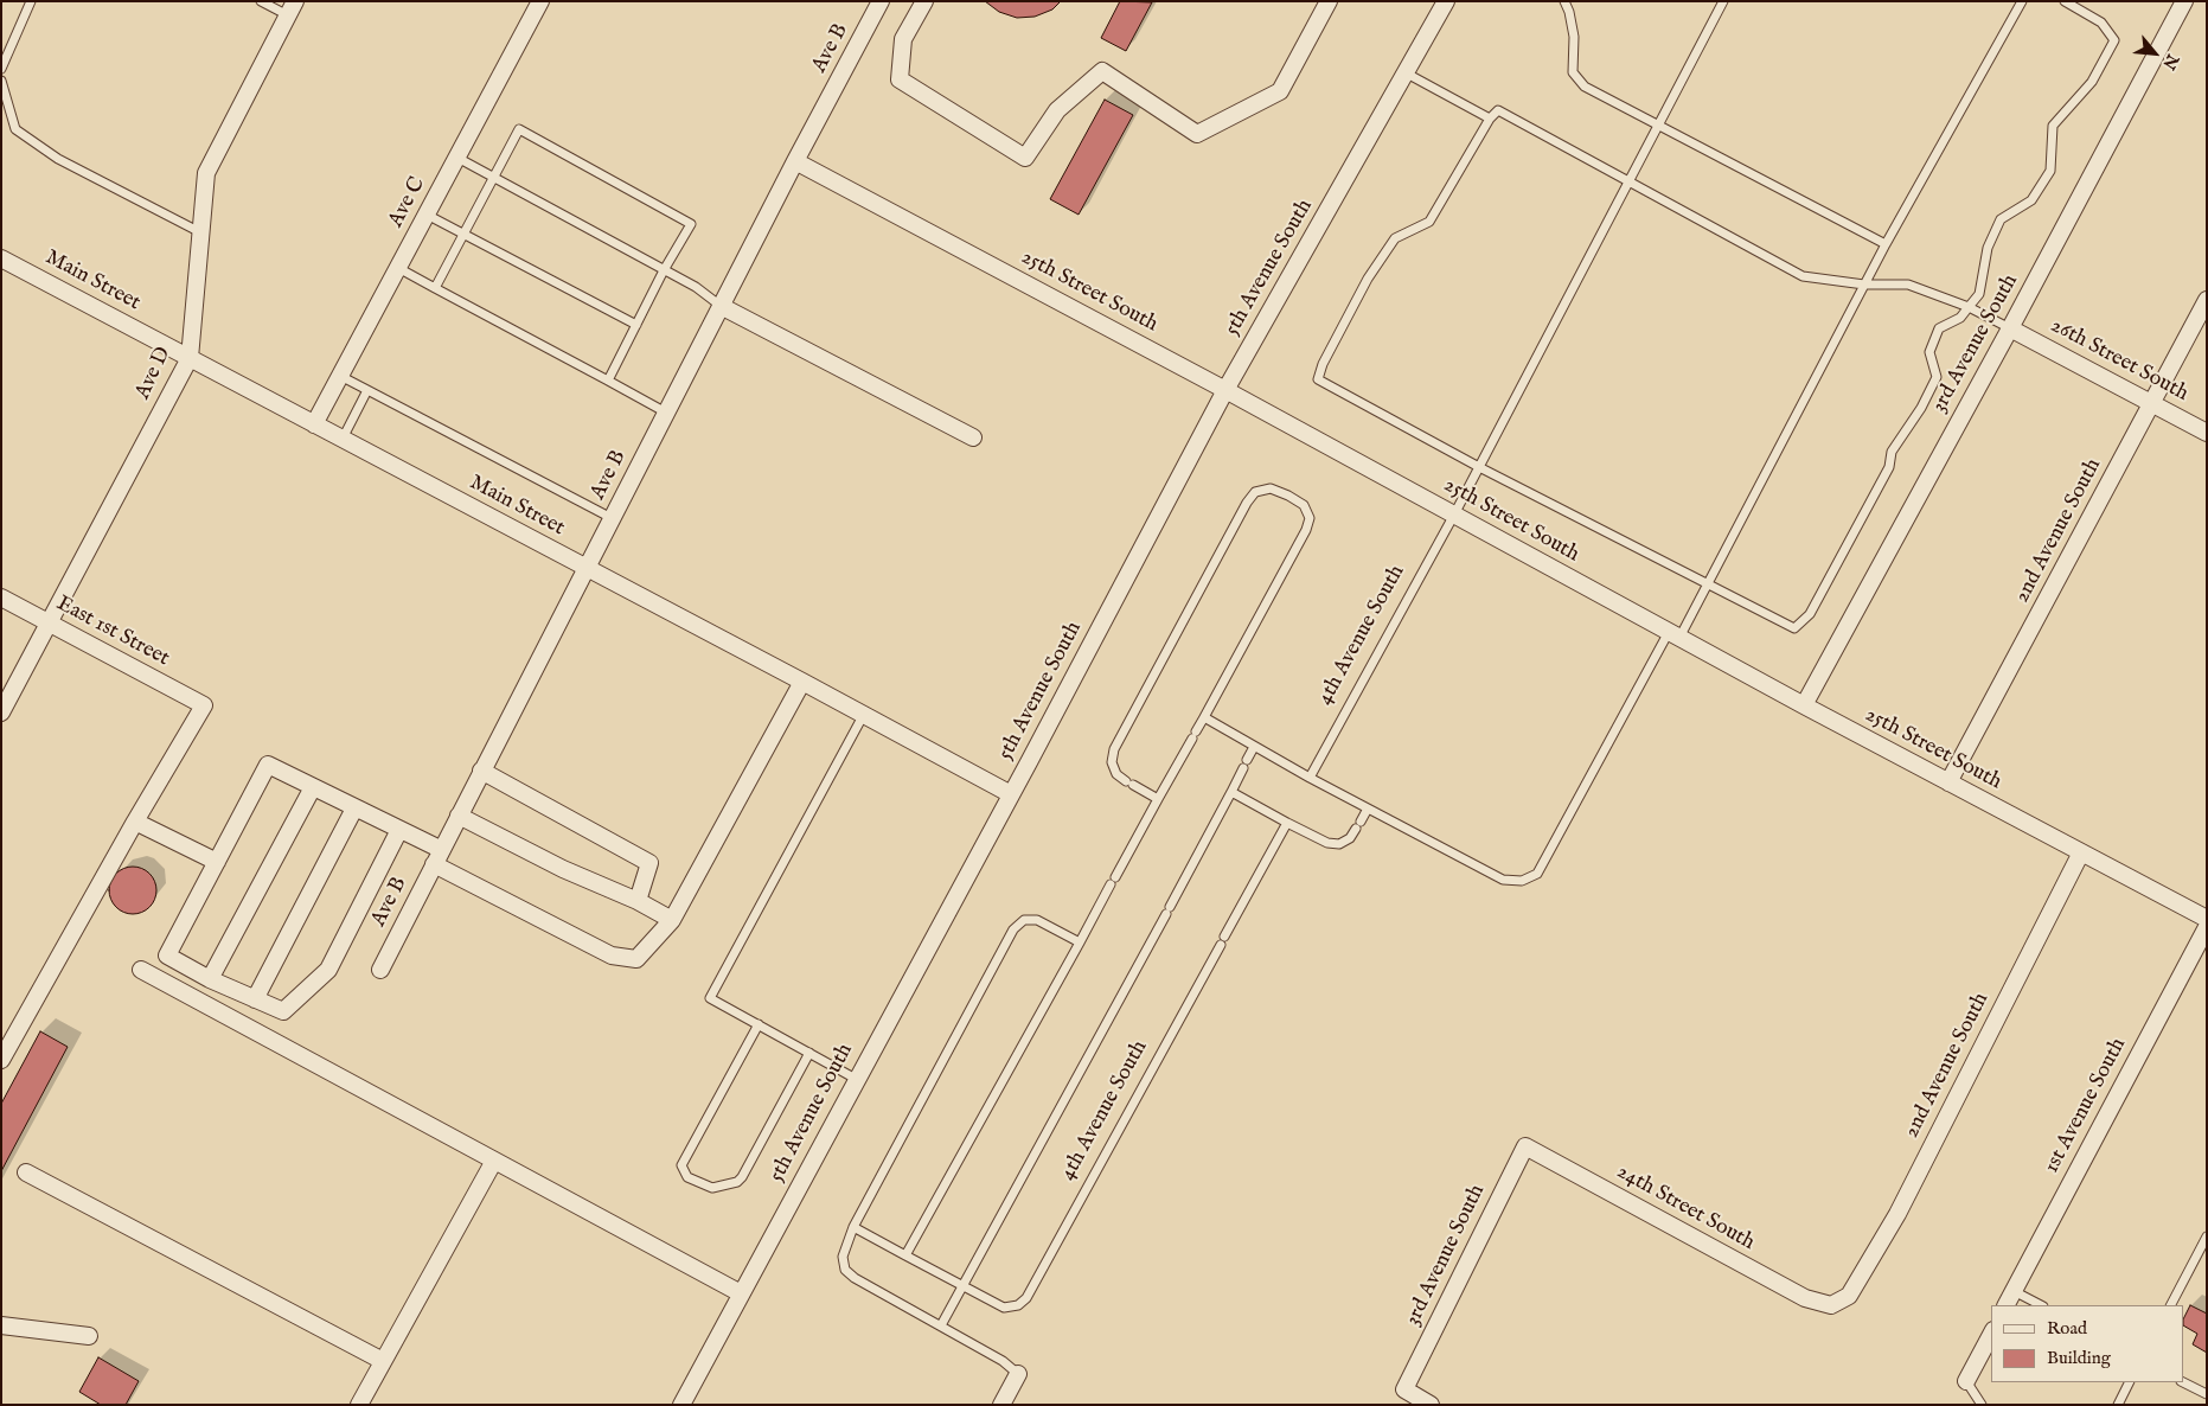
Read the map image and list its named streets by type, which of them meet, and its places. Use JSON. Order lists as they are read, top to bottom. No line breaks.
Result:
{"streets":{"street":["Ave B","Ave C","5th Avenue South","Main Street","25th Street South","3rd Avenue South","26th Street South","Ave D","2nd Avenue South","East 1st Street","1st Avenue South","24th Street South"],"lane":["4th Avenue South"]},"crossings":[["Ave B","Main Street"],["Ave B","25th Street South"],["Ave C","Main Street"],["5th Avenue South","Main Street"],["5th Avenue South","25th Street South"],["Main Street","Ave D"],["25th Street South","3rd Avenue South"],["25th Street South","2nd Avenue South"],["25th Street South","4th Avenue South"],["3rd Avenue South","26th Street South"],["3rd Avenue South","24th Street South"],["26th Street South","2nd Avenue South"],["Ave D","East 1st Street"],["2nd Avenue South","24th Street South"]],"legend":["Road","Building"],"north":"bottom right"}
